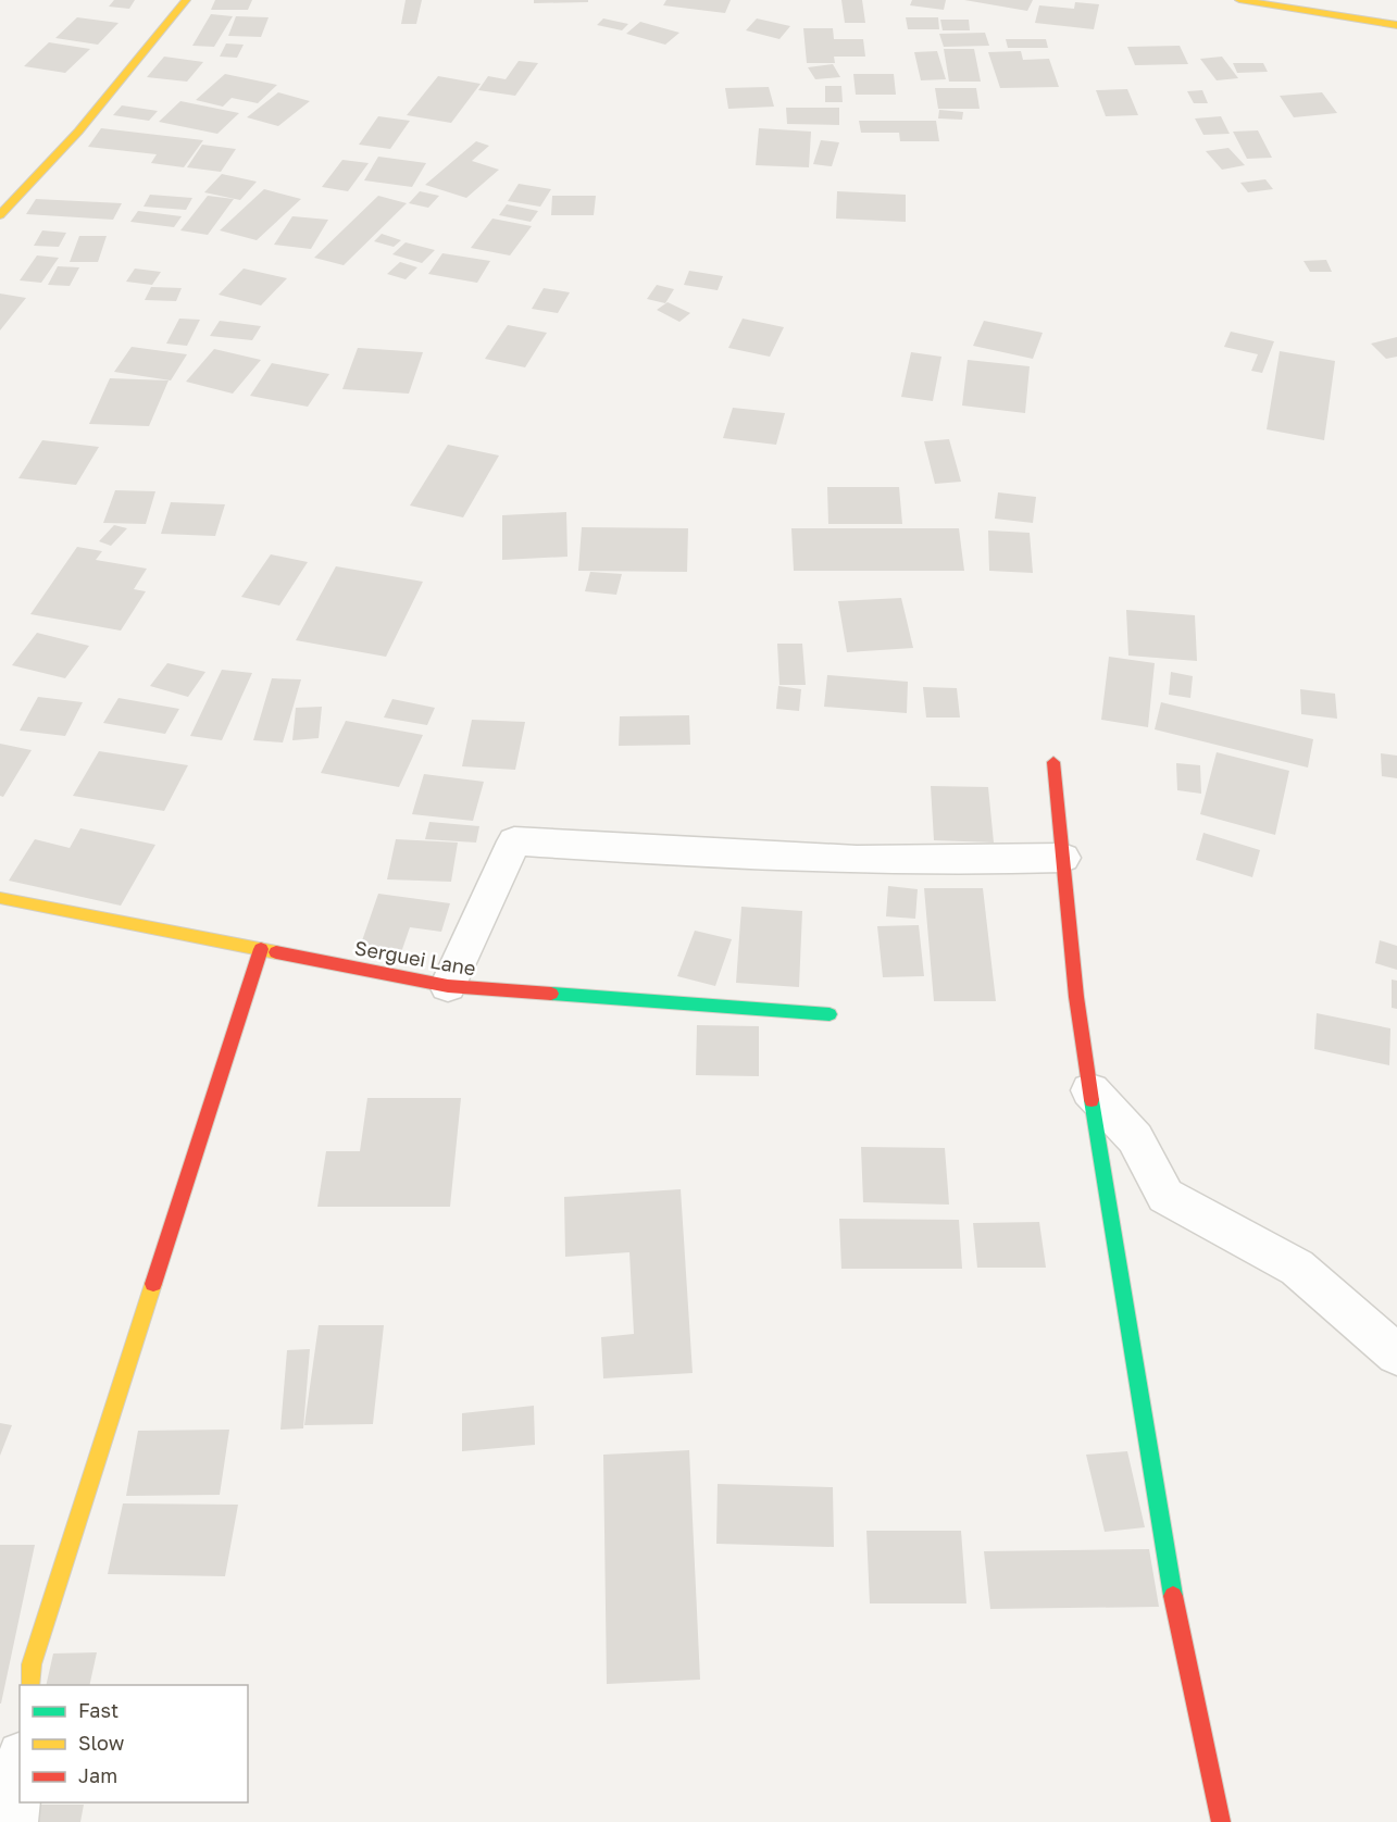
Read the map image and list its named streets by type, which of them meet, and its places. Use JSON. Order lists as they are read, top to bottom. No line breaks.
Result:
{"streets":{"street":["Serguei Lane"]},"legend":["Fast","Slow","Jam"]}
